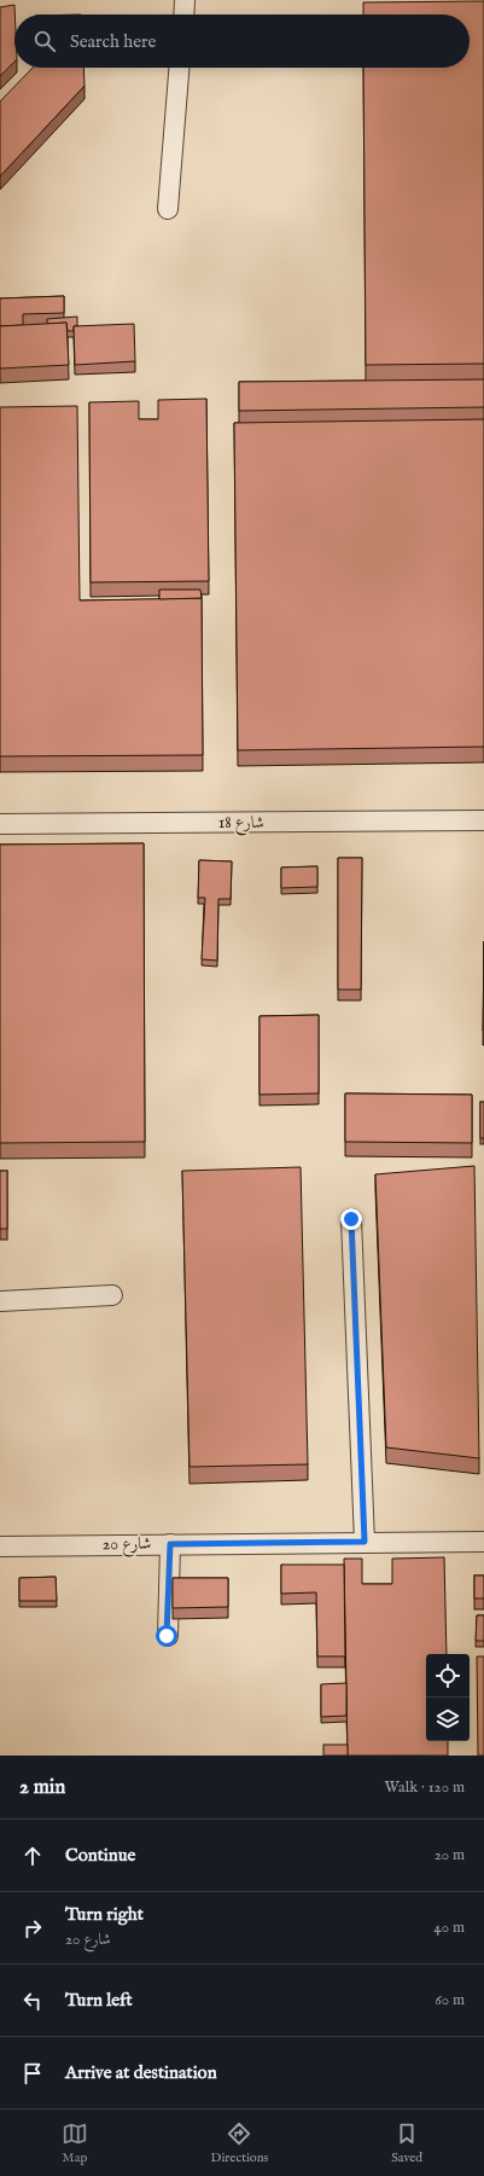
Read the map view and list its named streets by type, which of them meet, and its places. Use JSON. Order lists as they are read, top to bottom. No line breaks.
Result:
{"streets":{"lane":["شارع 18","شارع 20"]},"page":{"search":"Search here","heading":["2 min","Walk · 120 m"],"list":[["Continue","20 m"],["Turn right","شارع 20","40 m"],["Turn left","60 m"],"Arrive at destination"],"nav":["Map","Directions","Saved"]}}
